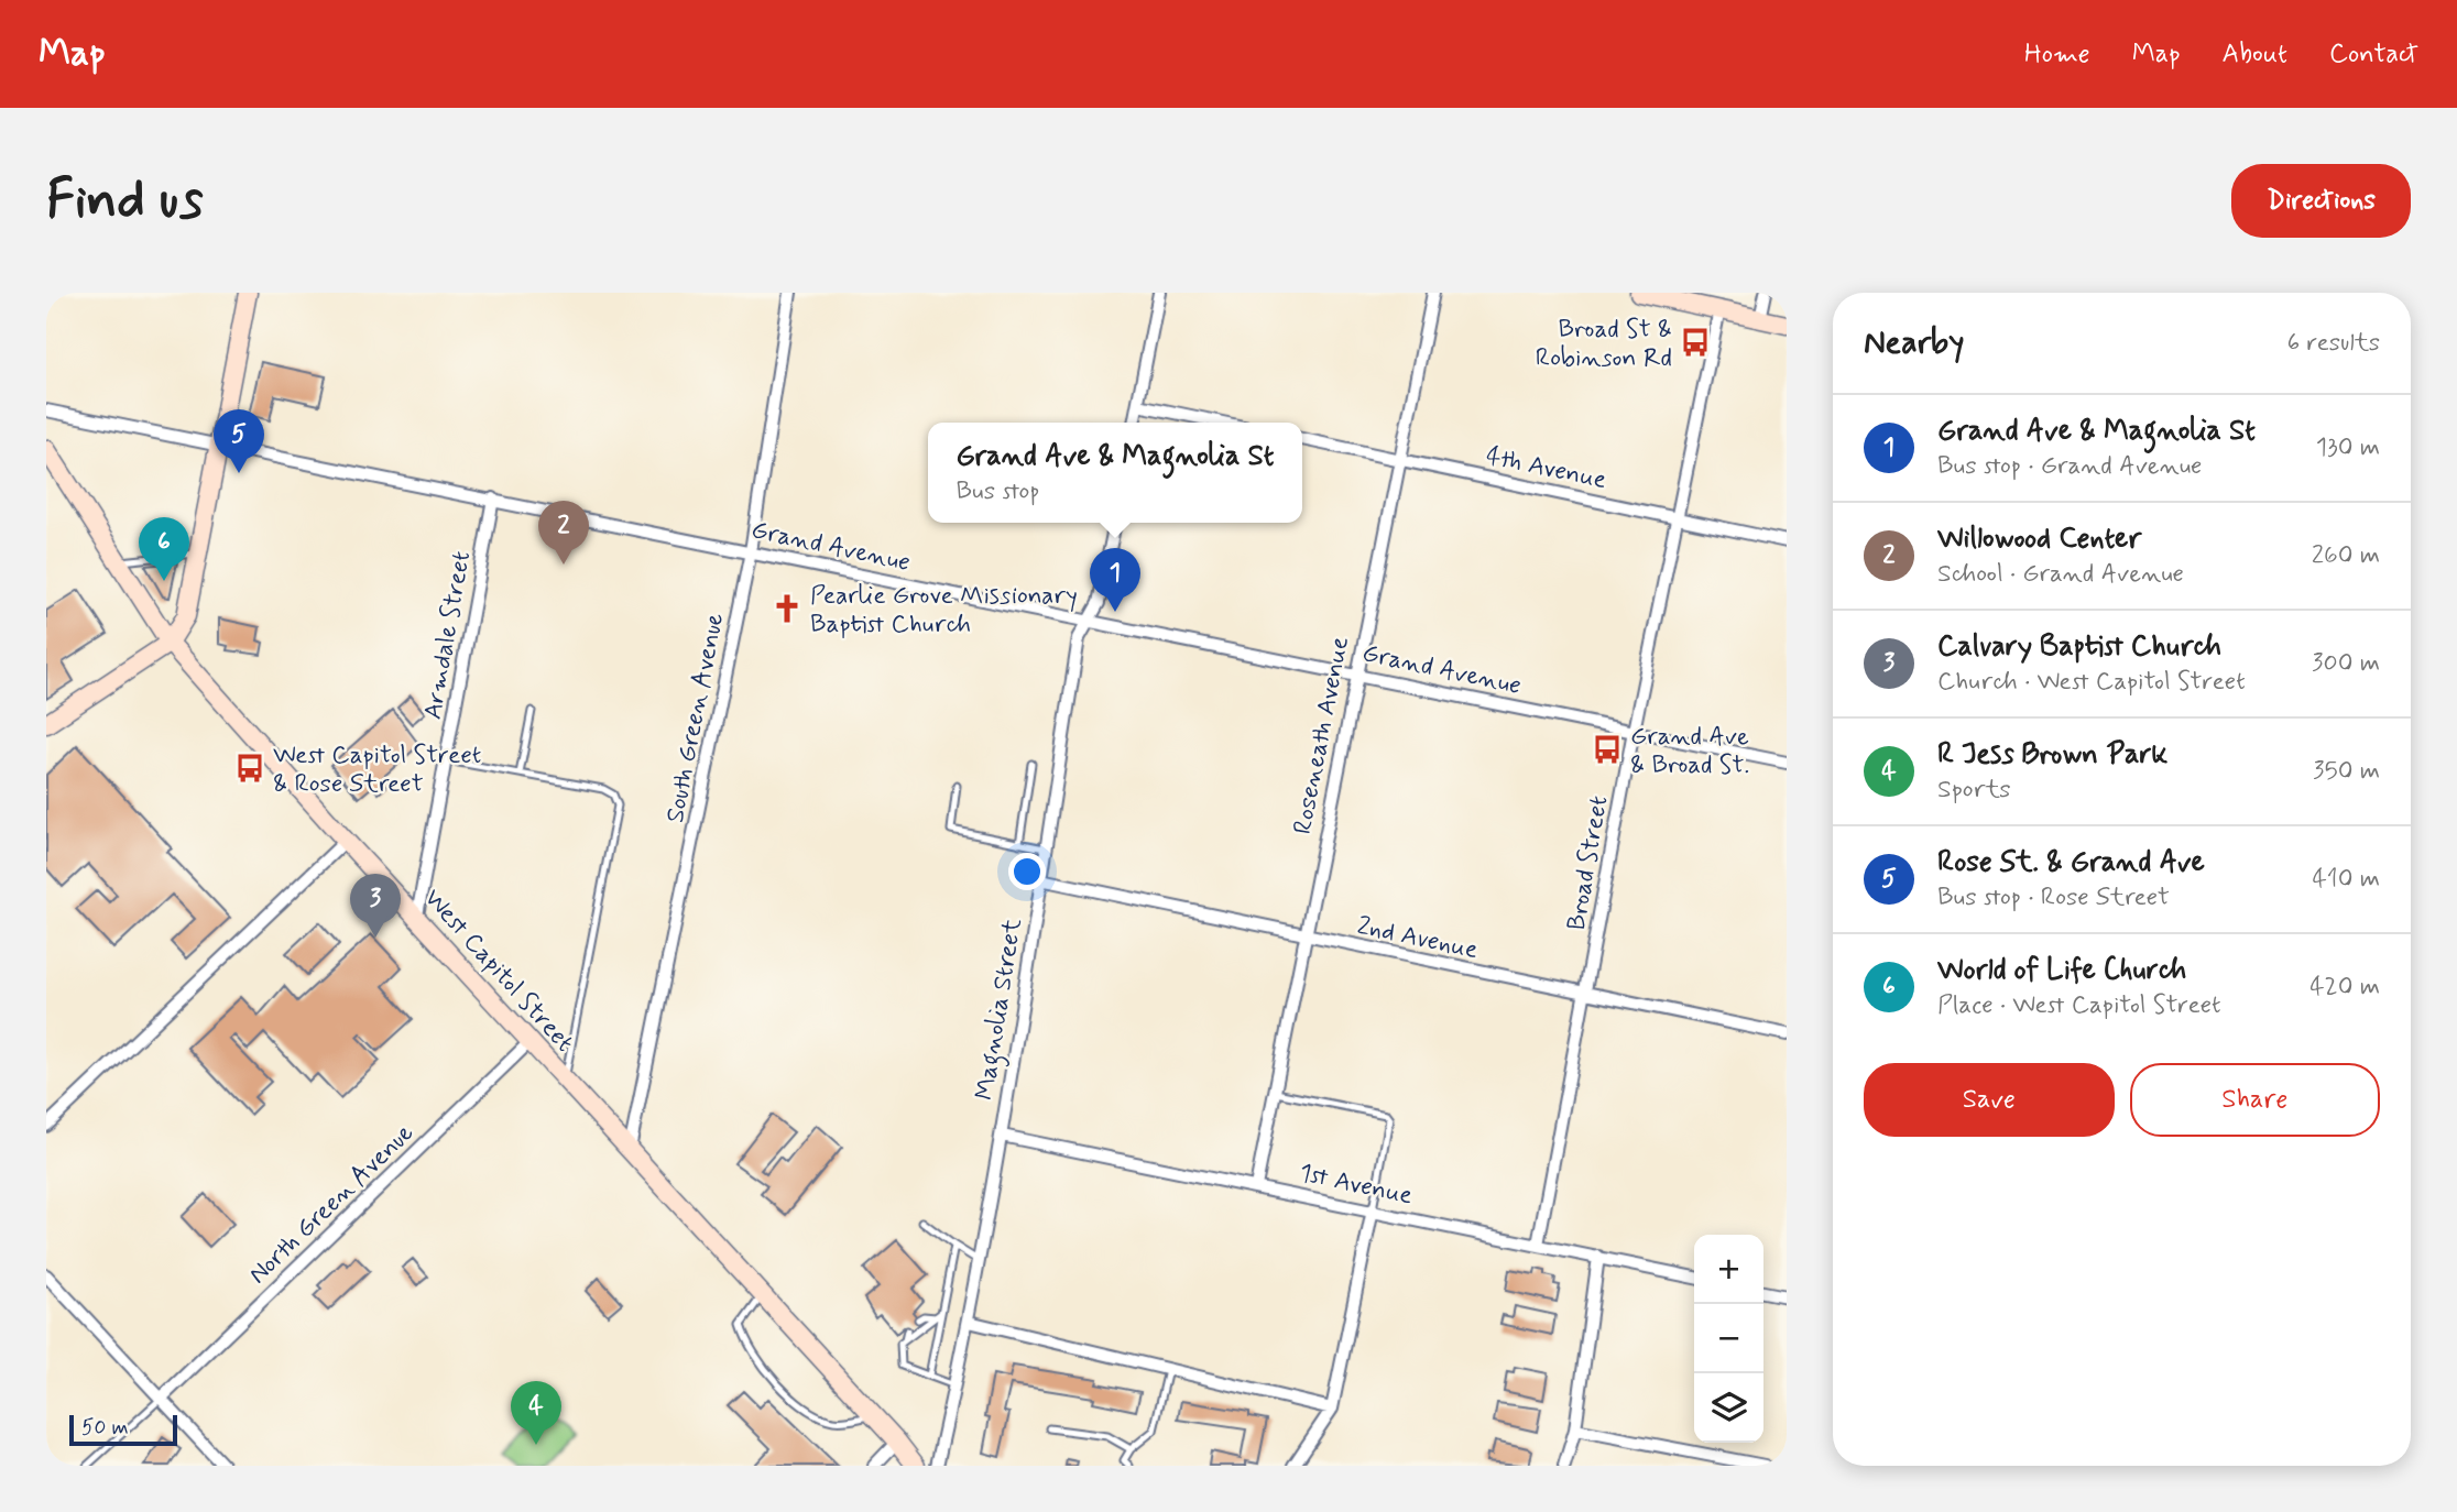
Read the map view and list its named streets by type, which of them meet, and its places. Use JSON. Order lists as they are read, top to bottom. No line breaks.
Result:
{"streets":{"main road":["West Capitol Street"],"street":["4th Avenue","Grand Avenue","Armdale Street","South Green Avenue","Roseneath Avenue","Broad Street","2nd Avenue","Magnolia Street","1st Avenue","North Green Avenue"]},"crossings":[["4th Avenue","Roseneath Avenue"],["4th Avenue","Broad Street"],["Grand Avenue","Armdale Street"],["Grand Avenue","South Green Avenue"],["Grand Avenue","Roseneath Avenue"],["Grand Avenue","Broad Street"],["Grand Avenue","Magnolia Street"],["Armdale Street","West Capitol Street"],["South Green Avenue","West Capitol Street"],["Roseneath Avenue","2nd Avenue"],["Roseneath Avenue","1st Avenue"],["Broad Street","2nd Avenue"],["Broad Street","1st Avenue"],["2nd Avenue","Magnolia Street"],["West Capitol Street","North Green Avenue"],["Magnolia Street","1st Avenue"]],"places":{"bus stop":["Broad St & Robinson Rd","Grand Ave & Broad St.","West Capitol Street & Rose Street"],"church":["Pearlie Grove Missionary Baptist Church"]},"scale_bar":"50 m","page":{"header":"Map","nav":["Home","Map","About","Contact"],"buttons":["Directions",["Save","Share"]],"title":"Find us","heading":["Nearby","6 results"],"list":[{"mark":"1","name":"Grand Ave & Magnolia St","note":"Bus stop · Grand Avenue","value":"130 m"},{"mark":"2","name":"Willowood Center","note":"School · Grand Avenue","value":"260 m"},{"mark":"3","name":"Calvary Baptist Church","note":"Church · West Capitol Street","value":"300 m"},{"mark":"4","name":"R Jess Brown Park","note":"Sports","value":"350 m"},{"mark":"5","name":"Rose St. & Grand Ave","note":"Bus stop · Rose Street","value":"410 m"},{"mark":"6","name":"World of Life Church","note":"Place · West Capitol Street","value":"420 m"}],"pins":["5","2","6","1","3","4"],"popup":["Grand Ave & Magnolia St","Bus stop"],"map_buttons":["+","−"],"scale":"50 m"}}
